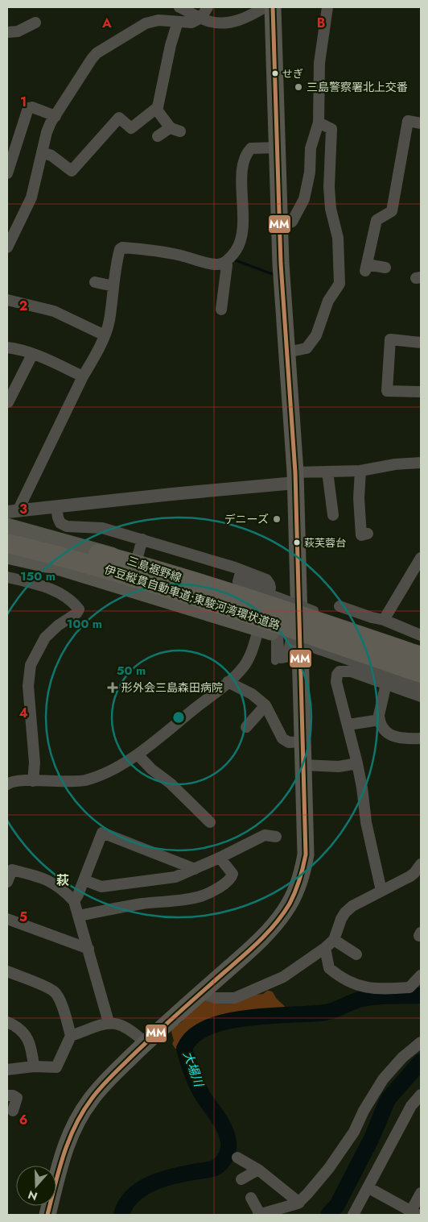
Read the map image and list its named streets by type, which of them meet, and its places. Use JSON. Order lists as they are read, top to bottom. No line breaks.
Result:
{"streets":{"highway":["伊豆縦貫自動車道;東駿河湾環状道路"],"main road":["三島裾野線"]},"crossings":[["三島裾野線","伊豆縦貫自動車道;東駿河湾環状道路"]],"districts":["萩"],"water":["大場川"],"places":{"other":["せぎ","三島警察署北上交番","デニーズ","萩芙蓉台"],"health":["形外会三島森田病院"]},"lines":["transit line MM"],"north":"bottom","grid":{"columns":["A","B"],"rows":["1","2","3","4","5","6"]},"rings":["150 m","100 m","50 m"]}
